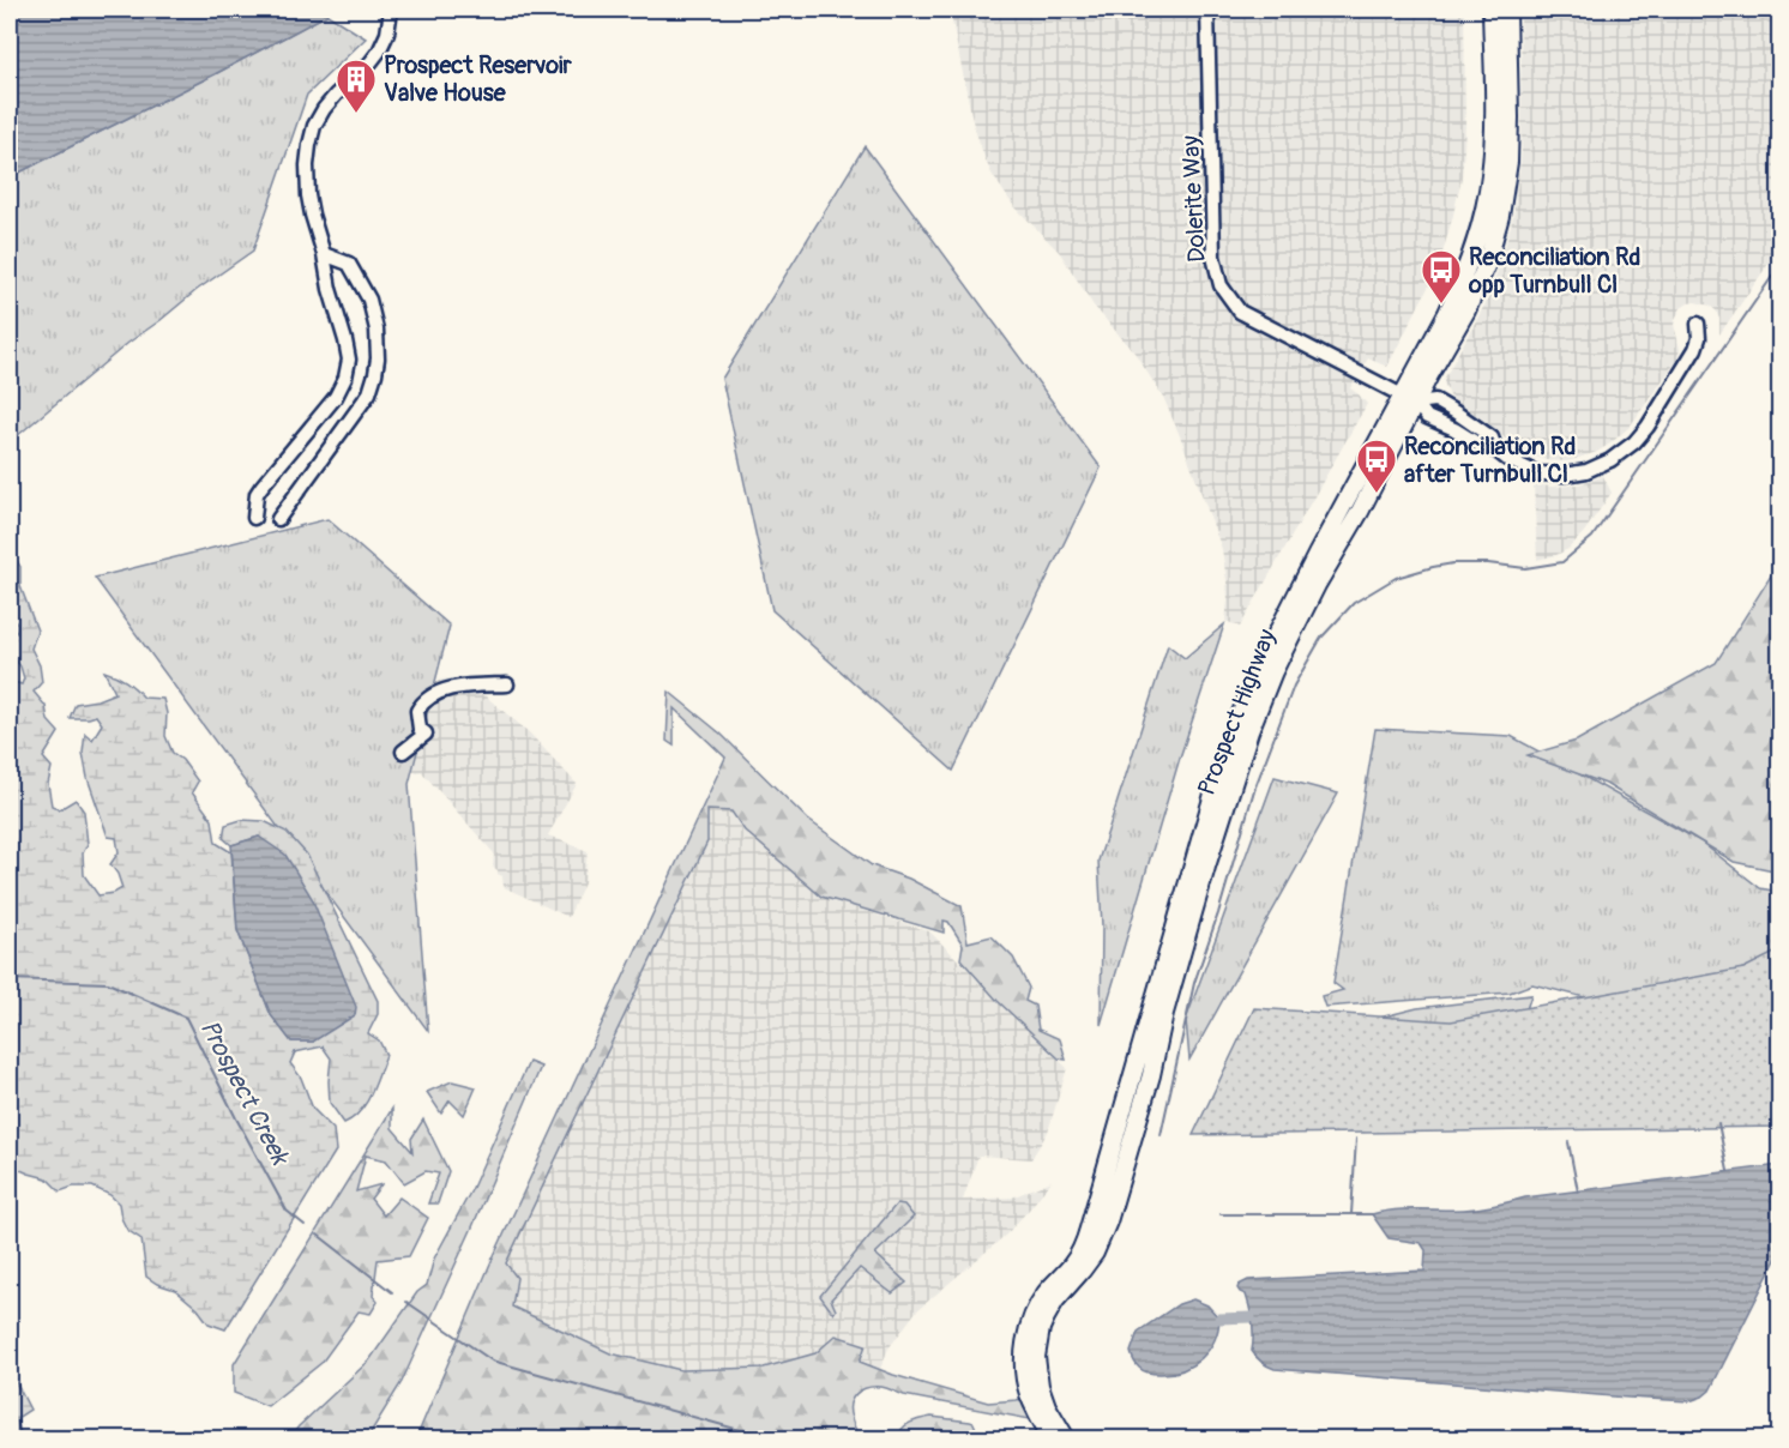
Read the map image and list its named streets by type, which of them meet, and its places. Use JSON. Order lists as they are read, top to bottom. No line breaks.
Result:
{"streets":{"main road":["Prospect Highway"],"street":["Dolerite Way"]},"crossings":[["Dolerite Way","Prospect Highway"]],"water":["Prospect Creek"],"places":{"building":["Prospect Reservoir Valve House"],"bus stop":["Reconciliation Rd opp Turnbull Cl","Reconciliation Rd after Turnbull Cl"]}}
